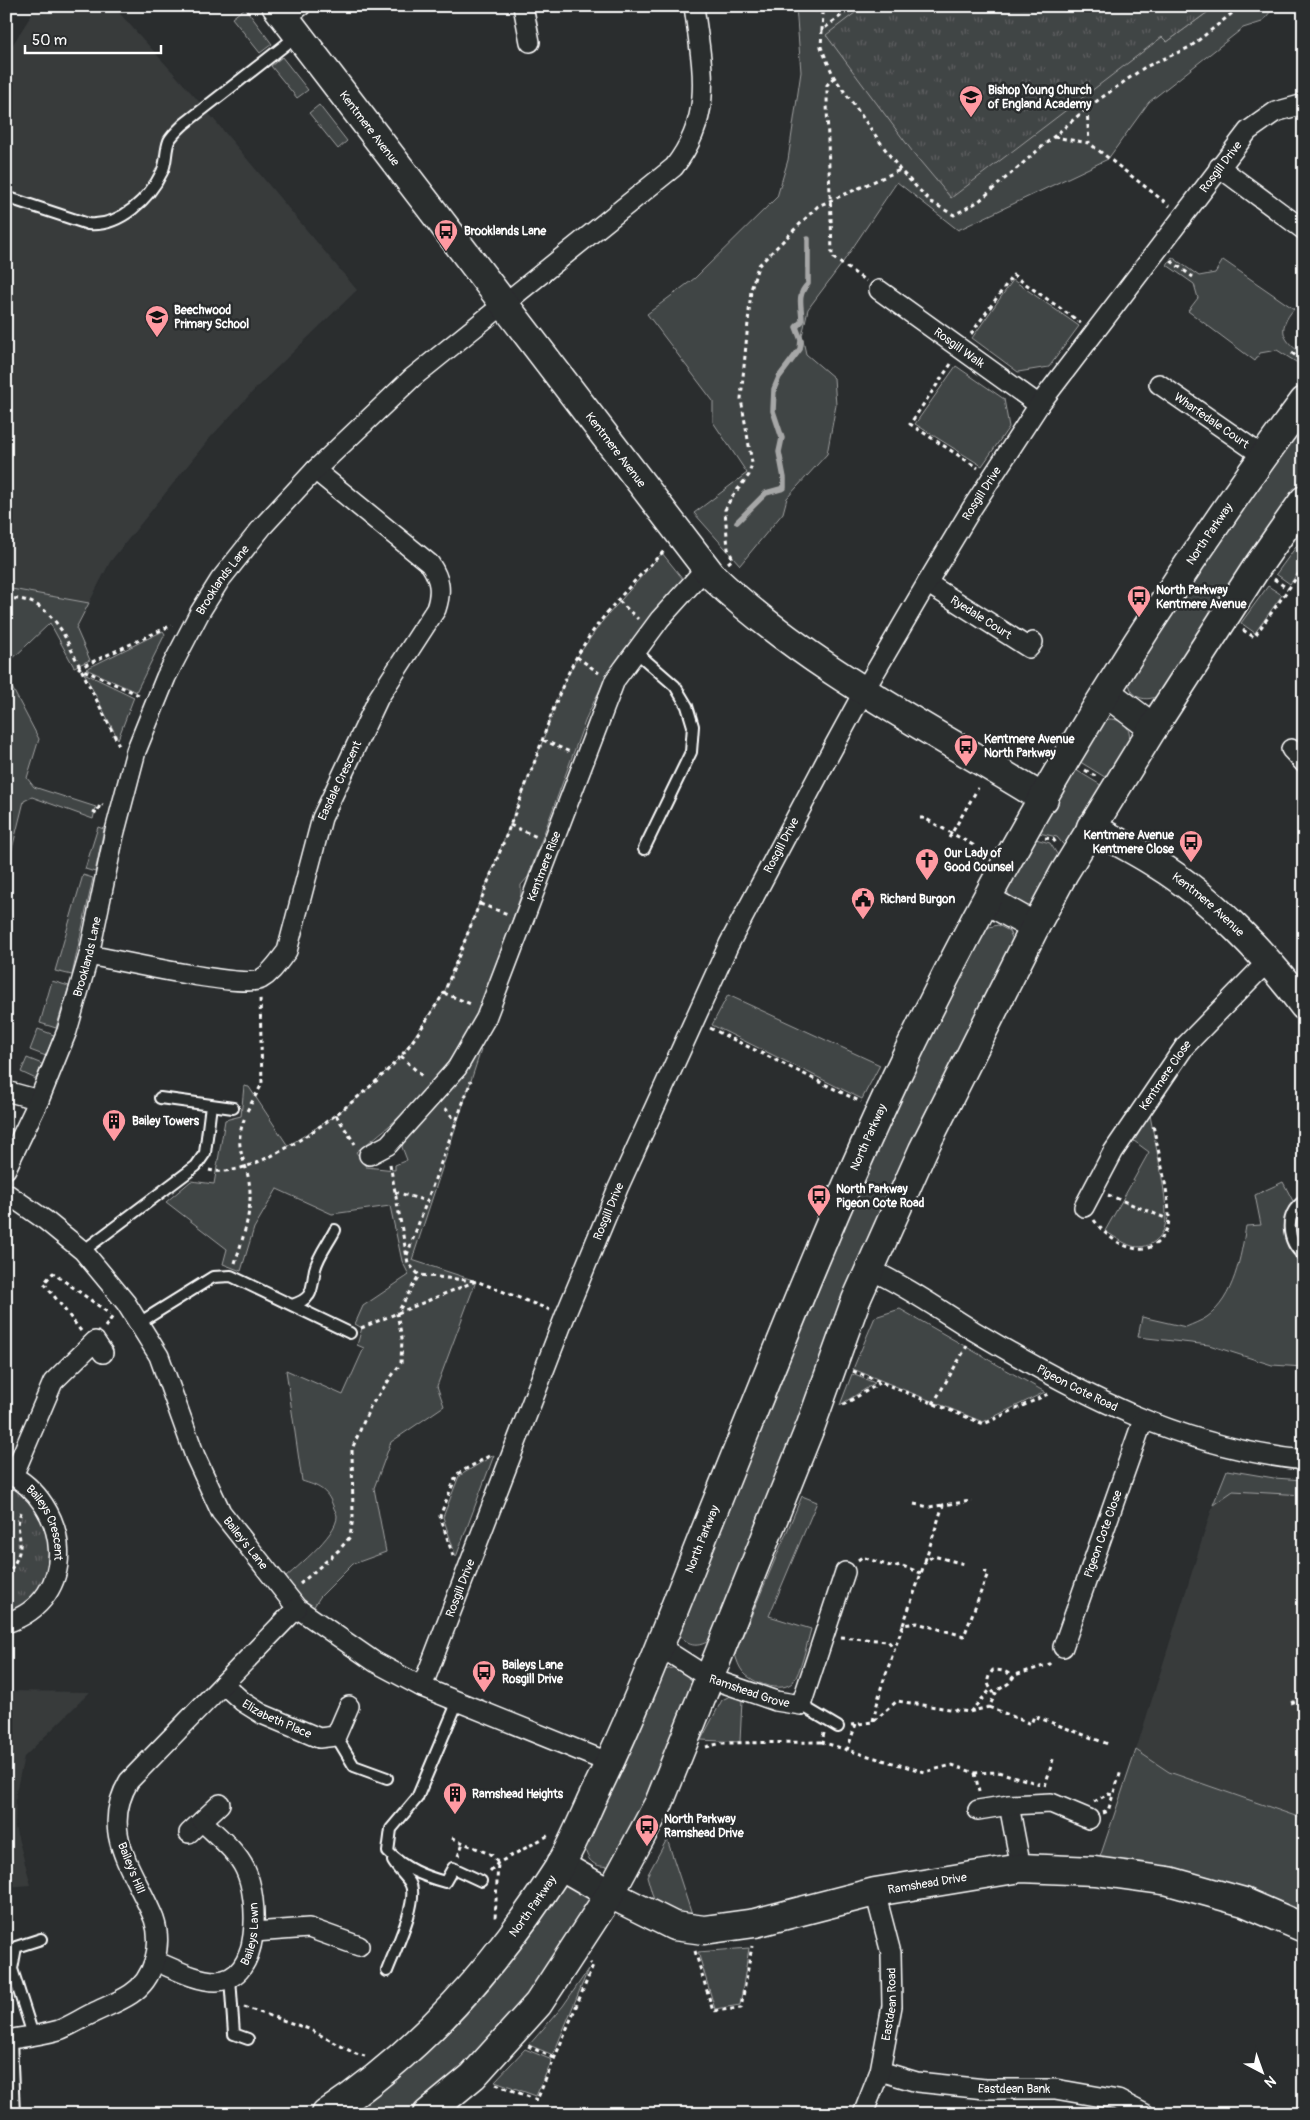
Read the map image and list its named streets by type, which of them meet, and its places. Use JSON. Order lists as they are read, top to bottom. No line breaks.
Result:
{"streets":{"street":["Kentmere Avenue","Rosgill Drive","Rosgill Walk","Wharfedale Court","North Parkway","Brooklands Lane","Ryedale Court","Easdale Crescent","Kentmere Rise","Kentmere Close","Pigeon Cote Road","Baileys Crescent","Pigeon Cote Close","Bailey's Lane","Ramshead Grove","Elizabeth Place","Bailey's Hill","Ramshead Drive","Baileys Lawn","Eastdean Road","Eastdean Bank"]},"crossings":[["Kentmere Avenue","Rosgill Drive"],["Kentmere Avenue","North Parkway"],["Kentmere Avenue","Brooklands Lane"],["Kentmere Avenue","Kentmere Rise"],["Kentmere Avenue","Kentmere Close"],["Rosgill Drive","Rosgill Walk"],["Rosgill Drive","Ryedale Court"],["Rosgill Drive","Bailey's Lane"],["Wharfedale Court","North Parkway"],["North Parkway","Bailey's Lane"],["North Parkway","Ramshead Grove"],["North Parkway","Ramshead Drive"],["Brooklands Lane","Easdale Crescent"],["Pigeon Cote Road","Pigeon Cote Close"],["Bailey's Lane","Bailey's Hill"],["Elizabeth Place","Bailey's Hill"],["Bailey's Hill","Baileys Lawn"],["Ramshead Drive","Eastdean Road"],["Eastdean Road","Eastdean Bank"]],"places":{"school or university":["Bishop Young Church of England Academy","Beechwood Primary School"],"bus stop":["Brooklands Lane","North Parkway Kentmere Avenue","Kentmere Avenue North Parkway","Kentmere Avenue Kentmere Close","North Parkway Pigeon Cote Road","Baileys Lane Rosgill Drive","North Parkway Ramshead Drive"],"church":["Our Lady of Good Counsel"],"public building":["Richard Burgon"],"building":["Bailey Towers","Ramshead Heights"]},"scale_bar":"50 m","north":"bottom right"}
